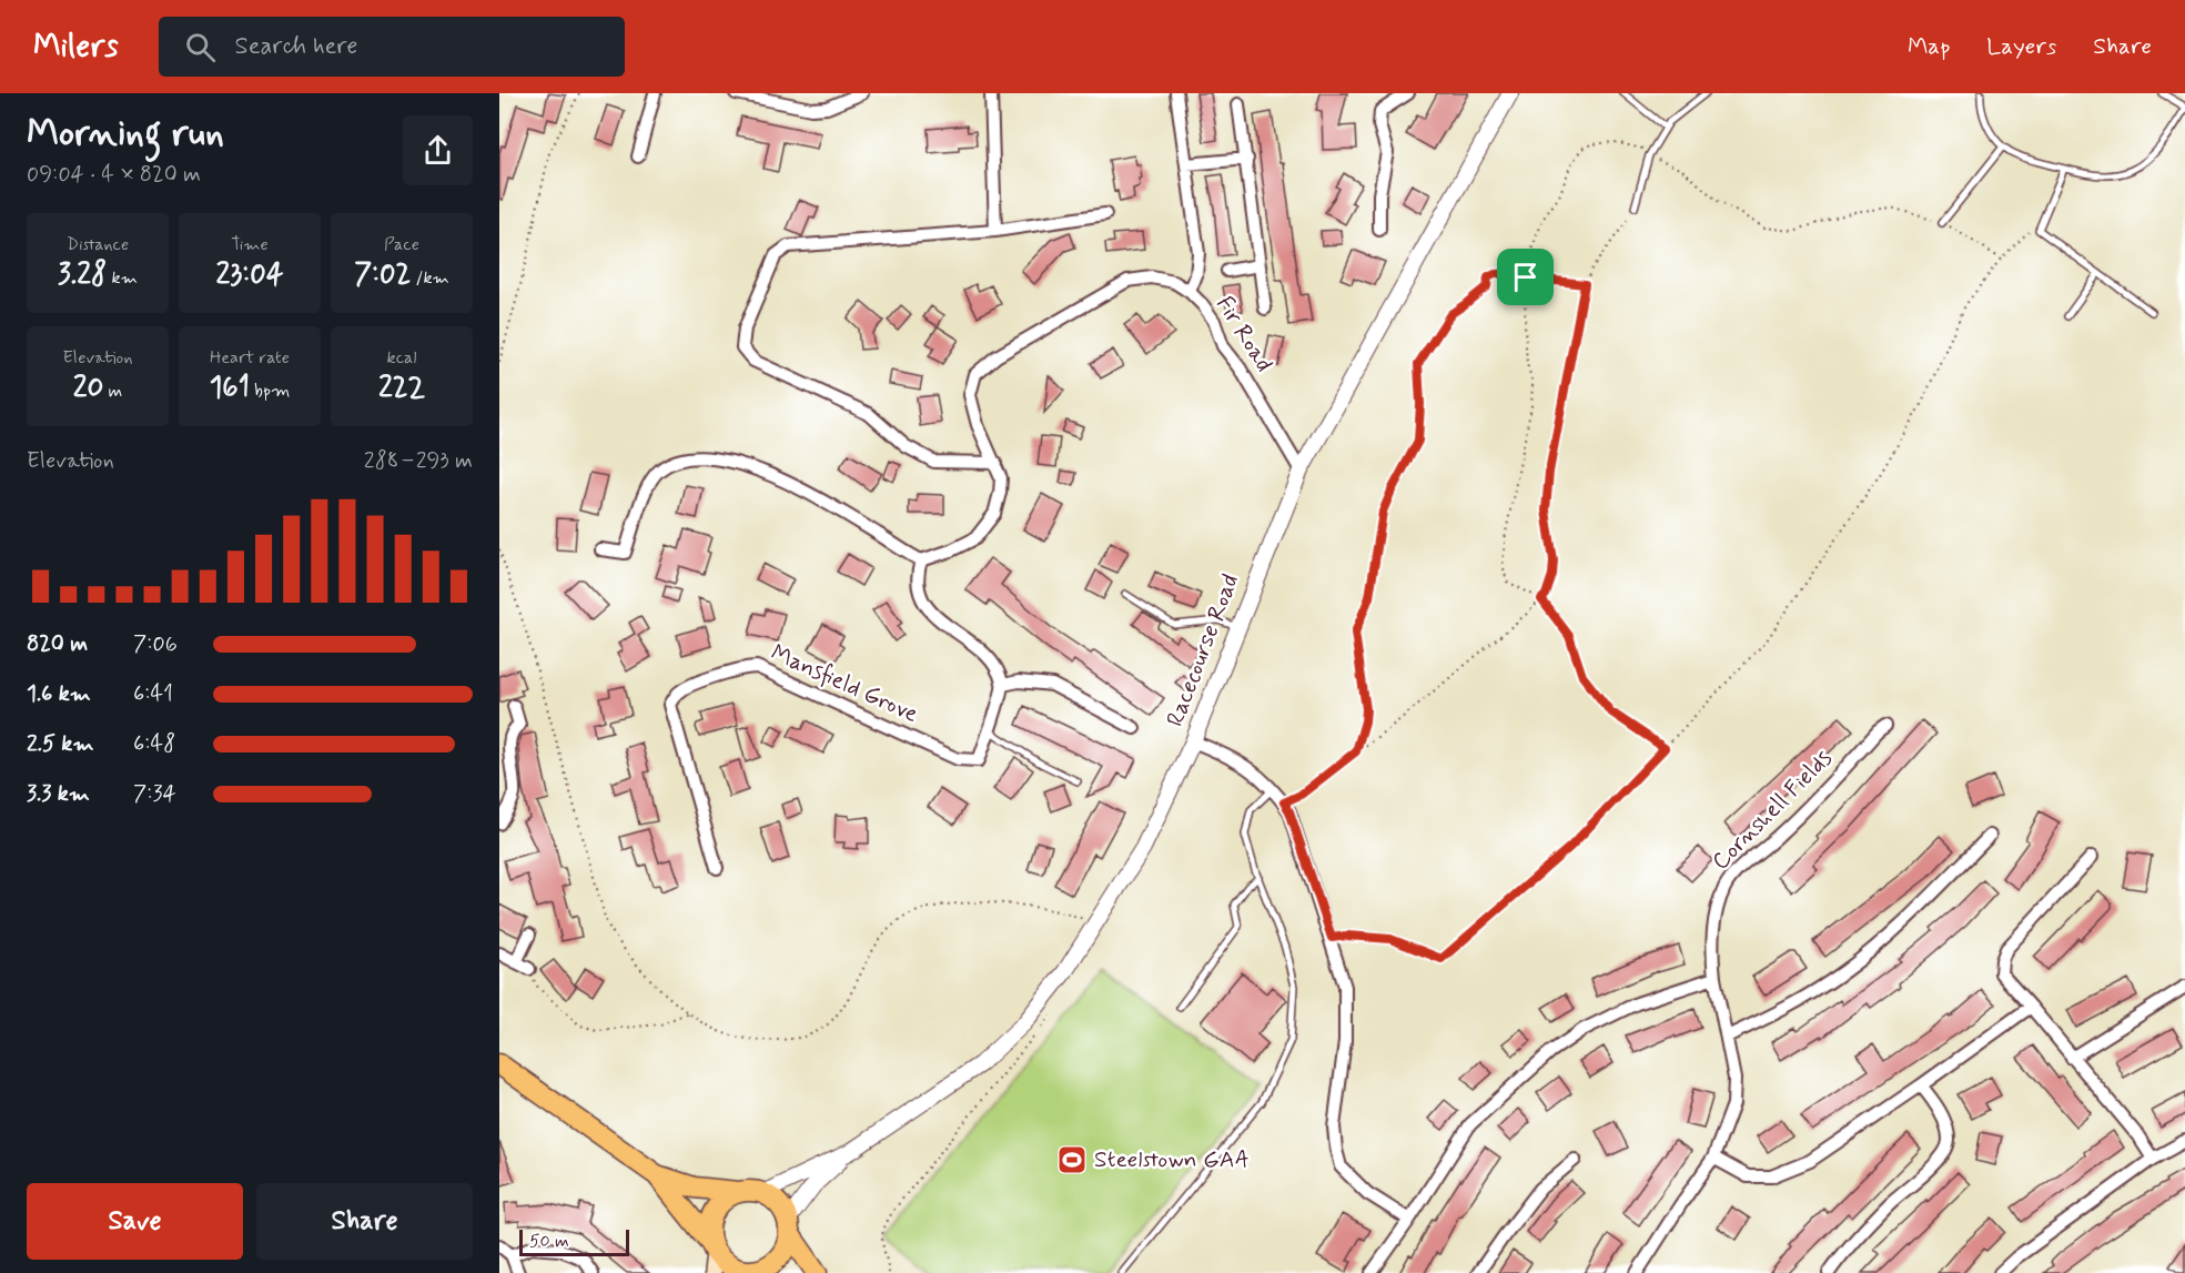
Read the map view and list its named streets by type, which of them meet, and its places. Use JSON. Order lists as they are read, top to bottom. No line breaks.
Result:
{"streets":{"street":["Fir Road","Racecourse Road","Mansfield Grove","Cornshell Fields"]},"crossings":[["Fir Road","Racecourse Road"]],"places":{"sports":["Steelstown GAA"]},"scale_bar":"50 m","page":{"header":"Milers","search":"Search here","nav":["Map","Layers","Share"],"heading":["Morning run","09:04 · 4 × 820 m"],"stats":[["Distance","3.28 km"],["Time","23:04"],["Pace","7:02 /km"],["Elevation","20 m"],["Heart rate","161 bpm"],["kcal","222"]],"chart":["Elevation","288–293 m"],"list":[{"name":"820 m","note":"7:06"},{"name":"1.6 km","note":"6:41"},{"name":"2.5 km","note":"6:48"},{"name":"3.3 km","note":"7:34"}],"buttons":["Save","Share"],"scale":"50 m"}}
